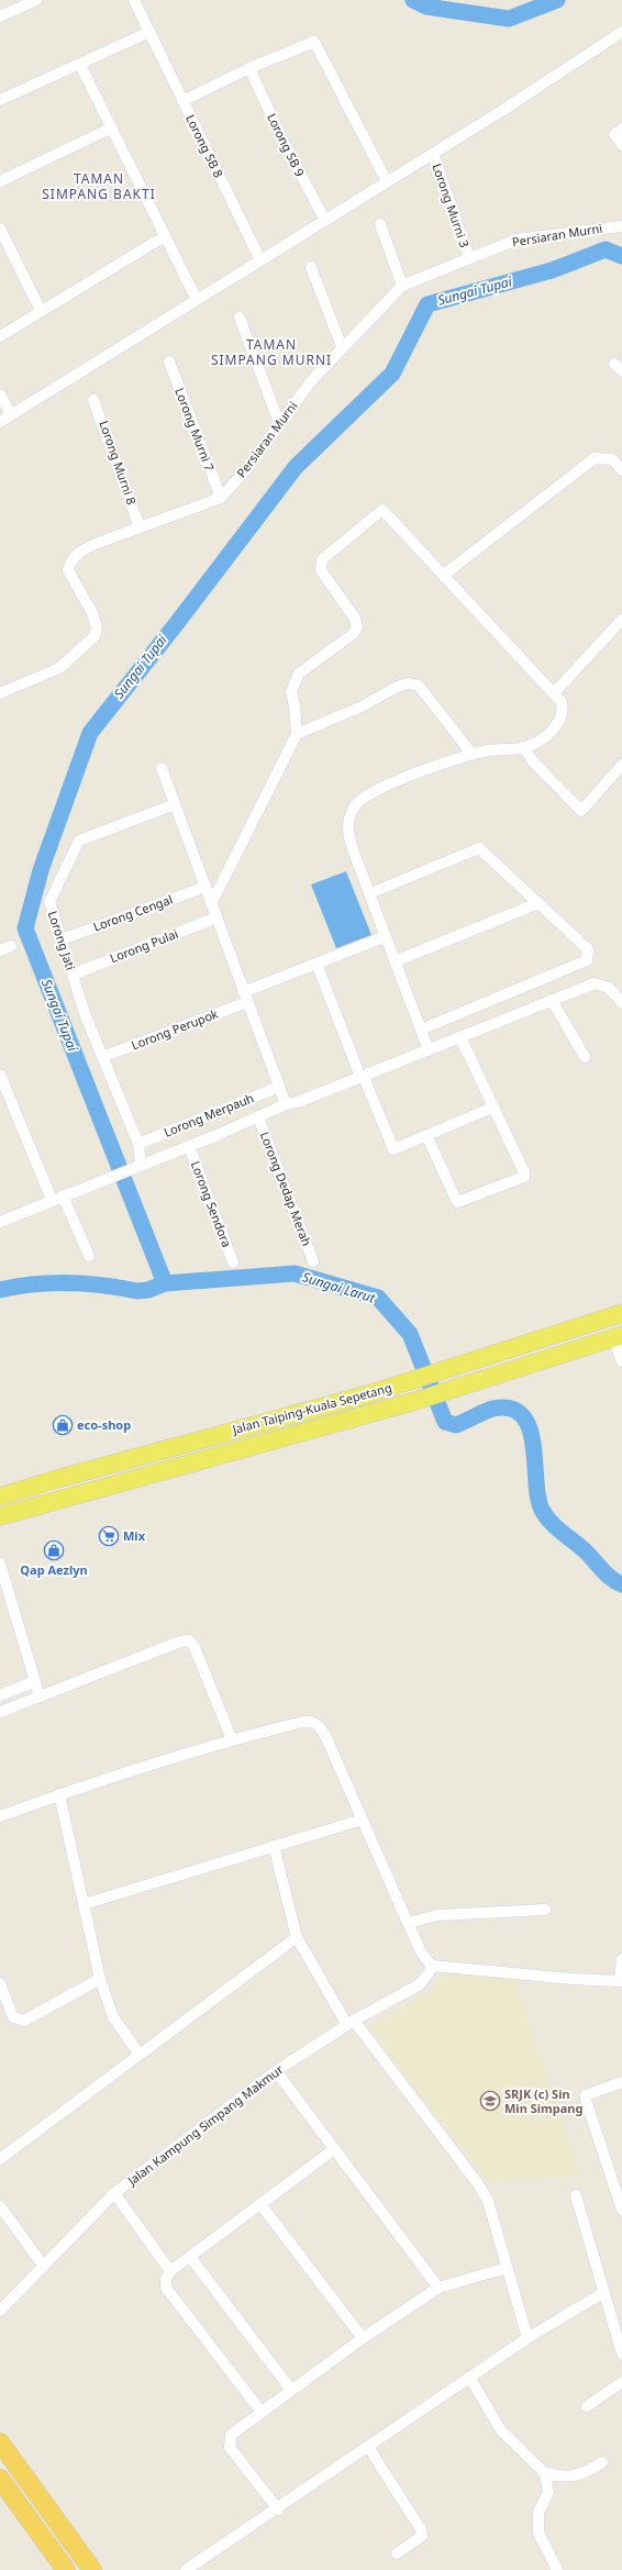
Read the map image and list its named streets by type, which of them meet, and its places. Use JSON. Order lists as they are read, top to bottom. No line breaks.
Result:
{"streets":{"main road":["Jalan Taiping-Kuala Sepetang"],"street":["Lorong SB 9","Lorong SB 8","Lorong Murni 3","Persiaran Murni","Lorong Murni 7","Lorong Murni 8","Lorong Cengal","Lorong Jati","Lorong Pulai","Lorong Perupok","Lorong Merpauh","Lorong Dedap Merah","Lorong Sendora","Jalan Kampung Simpang Makmur"]},"crossings":[["Lorong Murni 3","Persiaran Murni"],["Persiaran Murni","Lorong Murni 7"],["Persiaran Murni","Lorong Murni 8"],["Lorong Cengal","Lorong Jati"],["Lorong Jati","Lorong Pulai"],["Lorong Jati","Lorong Perupok"],["Lorong Jati","Lorong Merpauh"]],"districts":["TAMAN SIMPANG BAKTI","TAMAN SIMPANG MURNI"],"water":["Sungai Tupai","Sungai Larut"],"places":{"shop":["eco-shop","Qap Aezlyn"],"supermarket":["Mix"],"school or university":["SRJK (c) Sin Min Simpang"]}}
